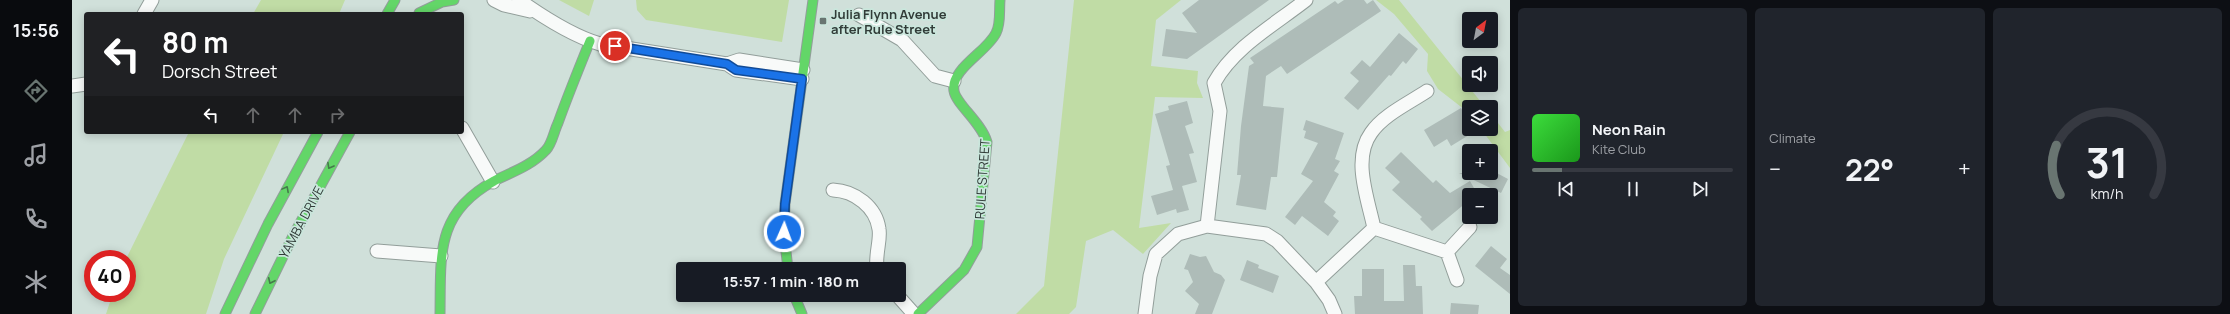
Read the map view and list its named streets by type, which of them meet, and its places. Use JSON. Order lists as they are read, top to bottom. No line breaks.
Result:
{"streets":{"street":["RULE STREET","YAMBA DRIVE"]},"places":{"transit":["Julia Flynn Avenue after Rule Street"]},"north":"top right","page":{"tabs":"15:56","tile":"Climate","map_buttons":["+","−"],"turn":["80 m","Dorsch Street"],"song":["Neon Rain","Kite Club"],"heat":["−","22°","+"],"limit":"40","trip":"15:57 · 1 min · 180 m","gauge":["31","km/h"]}}
